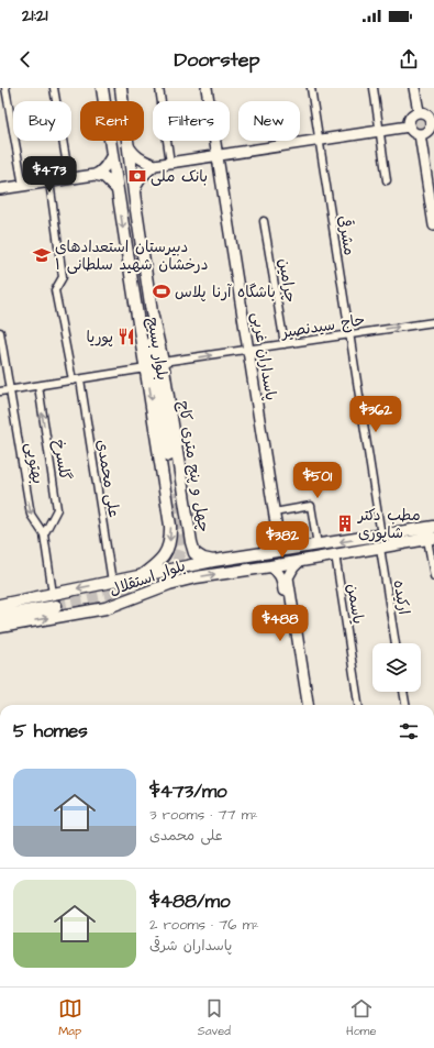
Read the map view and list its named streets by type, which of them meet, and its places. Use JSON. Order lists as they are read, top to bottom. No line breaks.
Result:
{"streets":{"main road":["بلوار بسیج","چهل و پنج متری کاج","بلوار استقلال"],"street":["مشرقی","چرامین","حاج سیدنصیر","پاسداران غربی","گلسرخ","بهتویی","علی محمدی","ارکیده","یاسمن"]},"crossings":[["مشرقی","حاج سیدنصیر"],["مشرقی","بلوار استقلال"],["چرامین","حاج سیدنصیر"],["حاج سیدنصیر","پاسداران غربی"],["حاج سیدنصیر","چهل و پنج متری کاج"],["بلوار بسیج","چهل و پنج متری کاج"],["بلوار بسیج","بلوار استقلال"],["پاسداران غربی","بلوار استقلال"],["گلسرخ","بهتویی"],["بهتویی","بلوار استقلال"],["چهل و پنج متری کاج","بلوار استقلال"],["علی محمدی","بلوار استقلال"],["بلوار استقلال","ارکیده"],["بلوار استقلال","یاسمن"]],"one_way":["حاج سیدنصیر","گلسرخ","بهتویی"],"places":{"bank":["بانک ملی"],"school or university":["دبیرستان استعدادهای درخشان شهید سلطانی ۱"],"sports":["باشگاه آرنا پلاس"],"restaurant":["پوریا"],"building":["مطب دکتر شاپوری"]},"page":{"status":"21:21","header":"Doorstep","chip":["Buy","Rent","Filters","New"],"price":["$473","$362","$501","$382","$488"],"heading":"5 homes","list":[{"name":"$473/mo","note":"3 rooms · 77 m² · علی محمدی"},{"name":"$488/mo","note":"2 rooms · 76 m² · پاسداران شرقی"}],"tabs":["Map","Saved","Home"]}}
